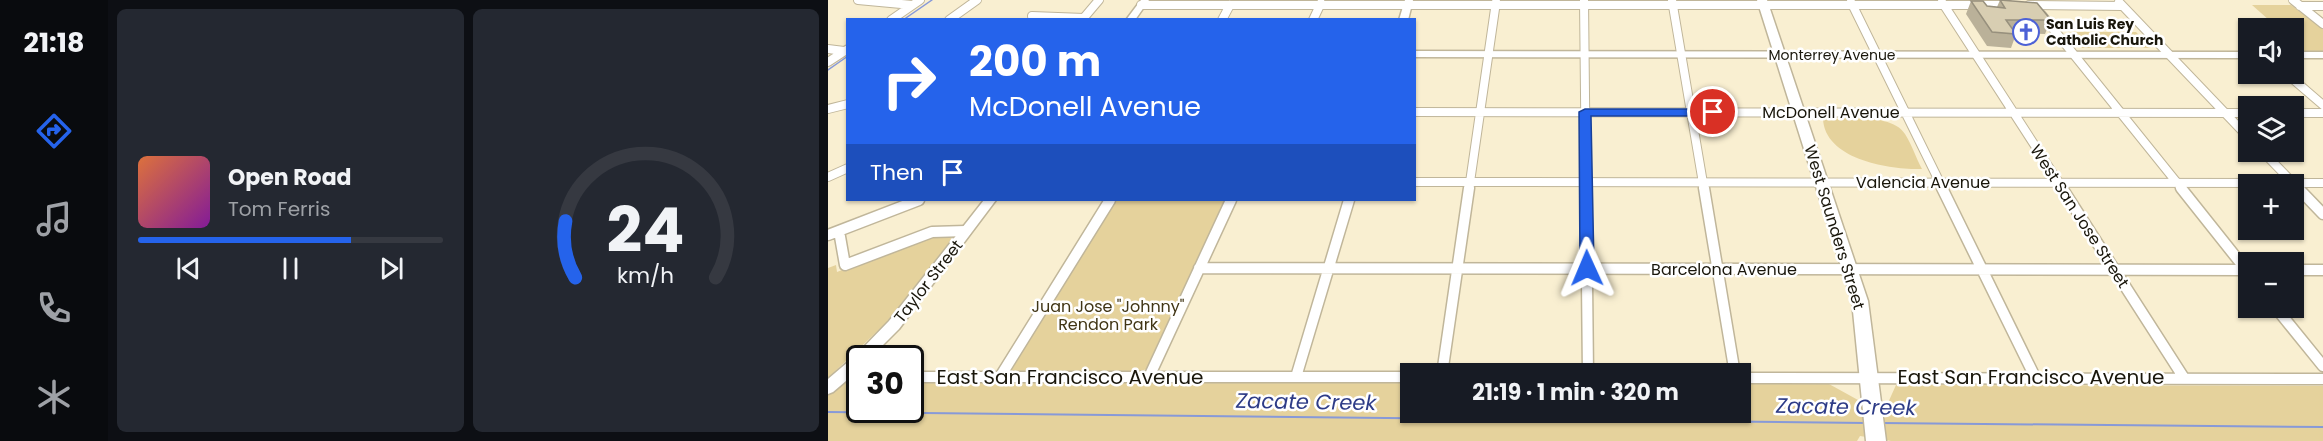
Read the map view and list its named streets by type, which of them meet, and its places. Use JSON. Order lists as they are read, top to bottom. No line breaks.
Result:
{"streets":{"main road":["West Saunders Street"],"street":["Monterrey Avenue","McDonell Avenue","Valencia Avenue","West San Jose Street","Barcelona Avenue","Taylor Street","East San Francisco Avenue"]},"crossings":[["Monterrey Avenue","West San Jose Street"],["Monterrey Avenue","West Saunders Street"],["McDonell Avenue","West San Jose Street"],["McDonell Avenue","West Saunders Street"],["Valencia Avenue","West San Jose Street"],["Valencia Avenue","West Saunders Street"],["West San Jose Street","Barcelona Avenue"],["West San Jose Street","East San Francisco Avenue"],["West Saunders Street","Barcelona Avenue"],["West Saunders Street","East San Francisco Avenue"]],"water":["Zacate Creek"],"parks":["Juan Jose \"Johnny\" Rendon Park"],"places":{"church":["San Luis Rey Catholic Church"]},"page":{"tabs":"21:18","map_buttons":["+","−"],"turn":["200 m","McDonell Avenue"],"then":"Then","song":["Open Road","Tom Ferris"],"limit":"30","trip":"21:19 · 1 min · 320 m","gauge":["24","km/h"]}}
